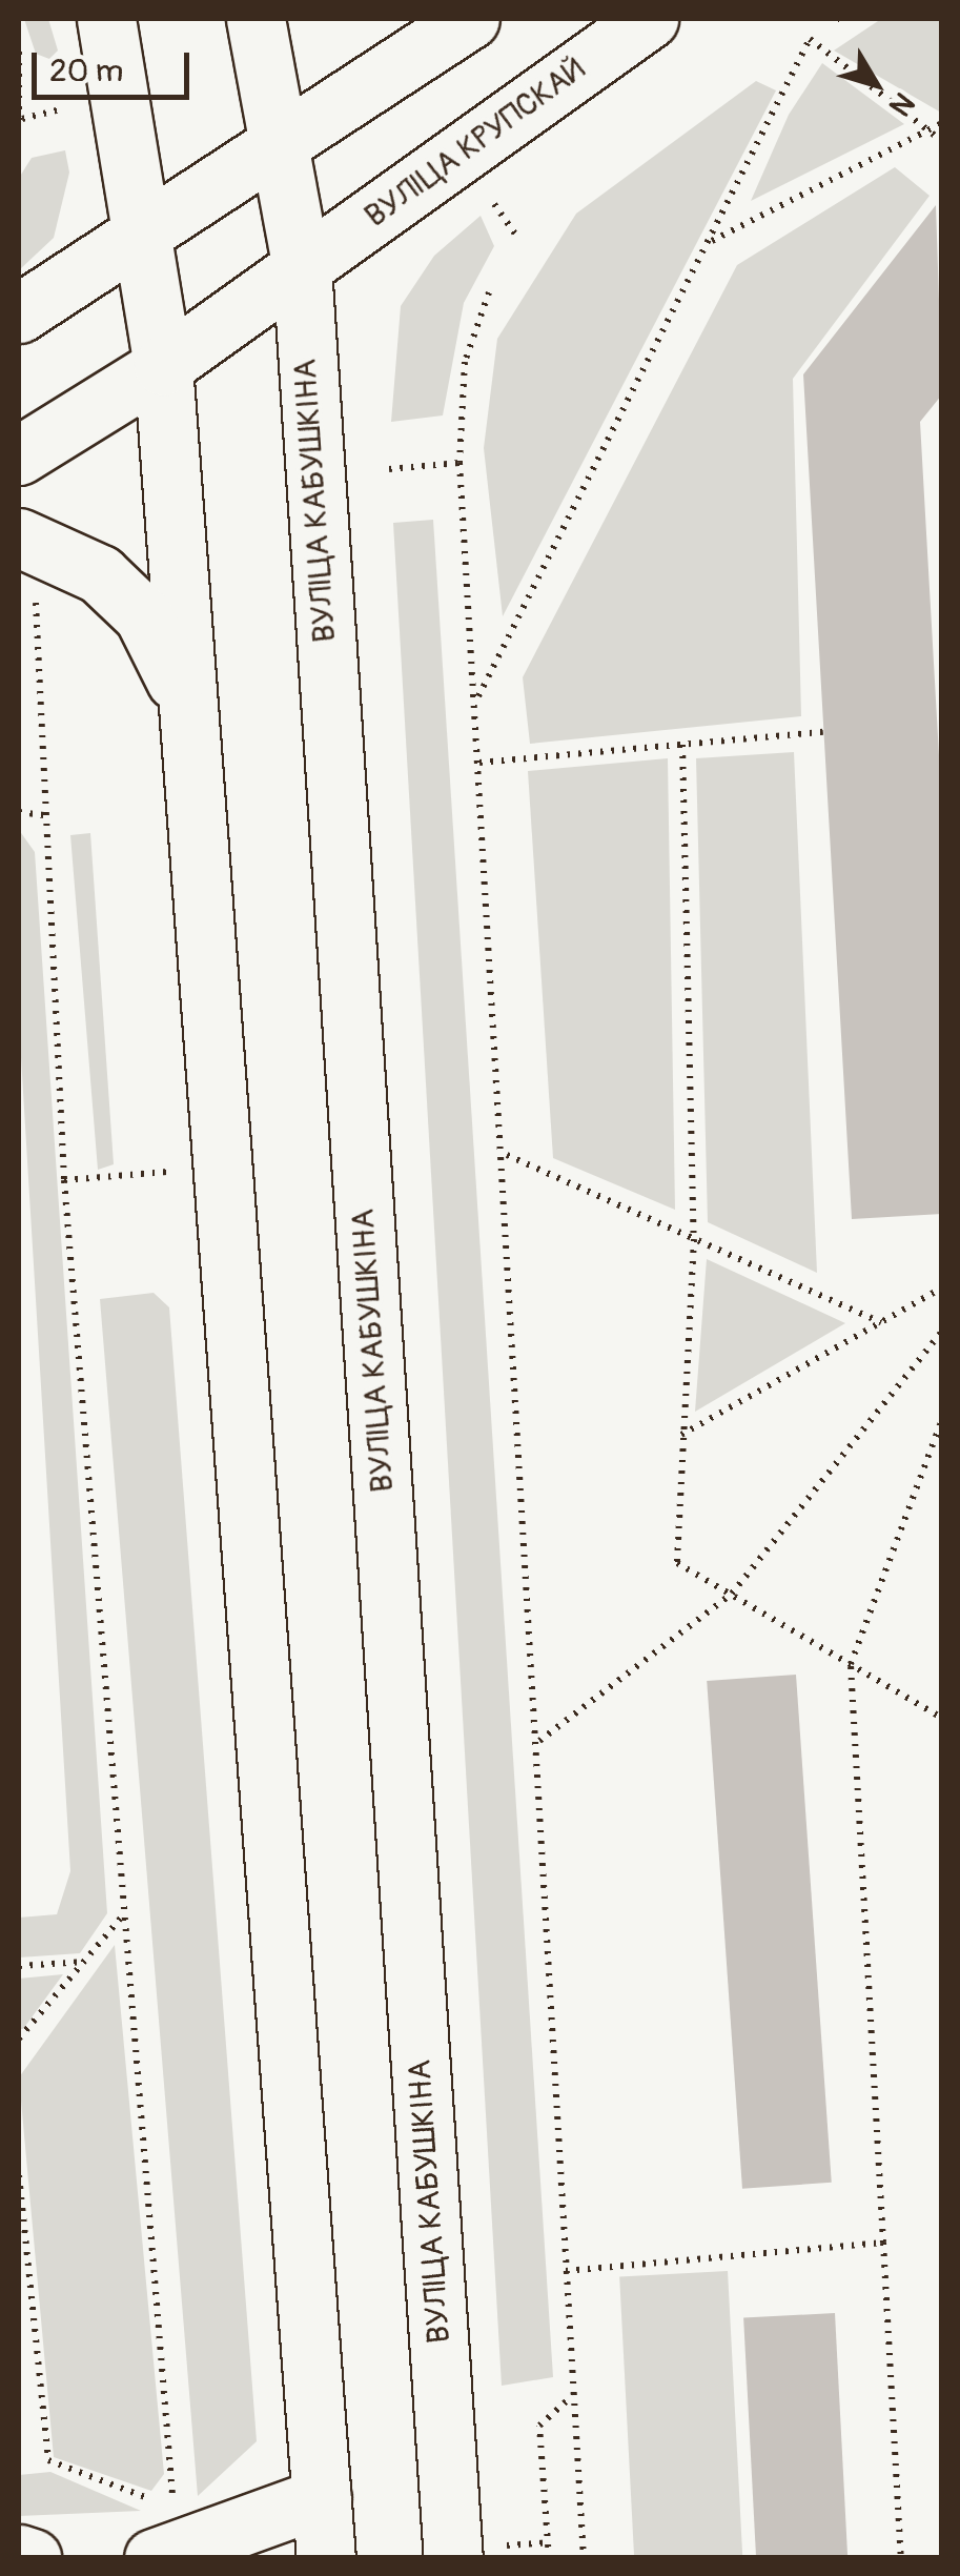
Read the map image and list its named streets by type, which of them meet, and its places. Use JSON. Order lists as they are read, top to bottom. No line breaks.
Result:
{"streets":{"main road":["ВУЛІЦА КРУПСКАЙ","ВУЛІЦА КАБУШКІНА"]},"crossings":[["ВУЛІЦА КРУПСКАЙ","ВУЛІЦА КАБУШКІНА"]],"scale_bar":"20 m","north":"bottom right"}
